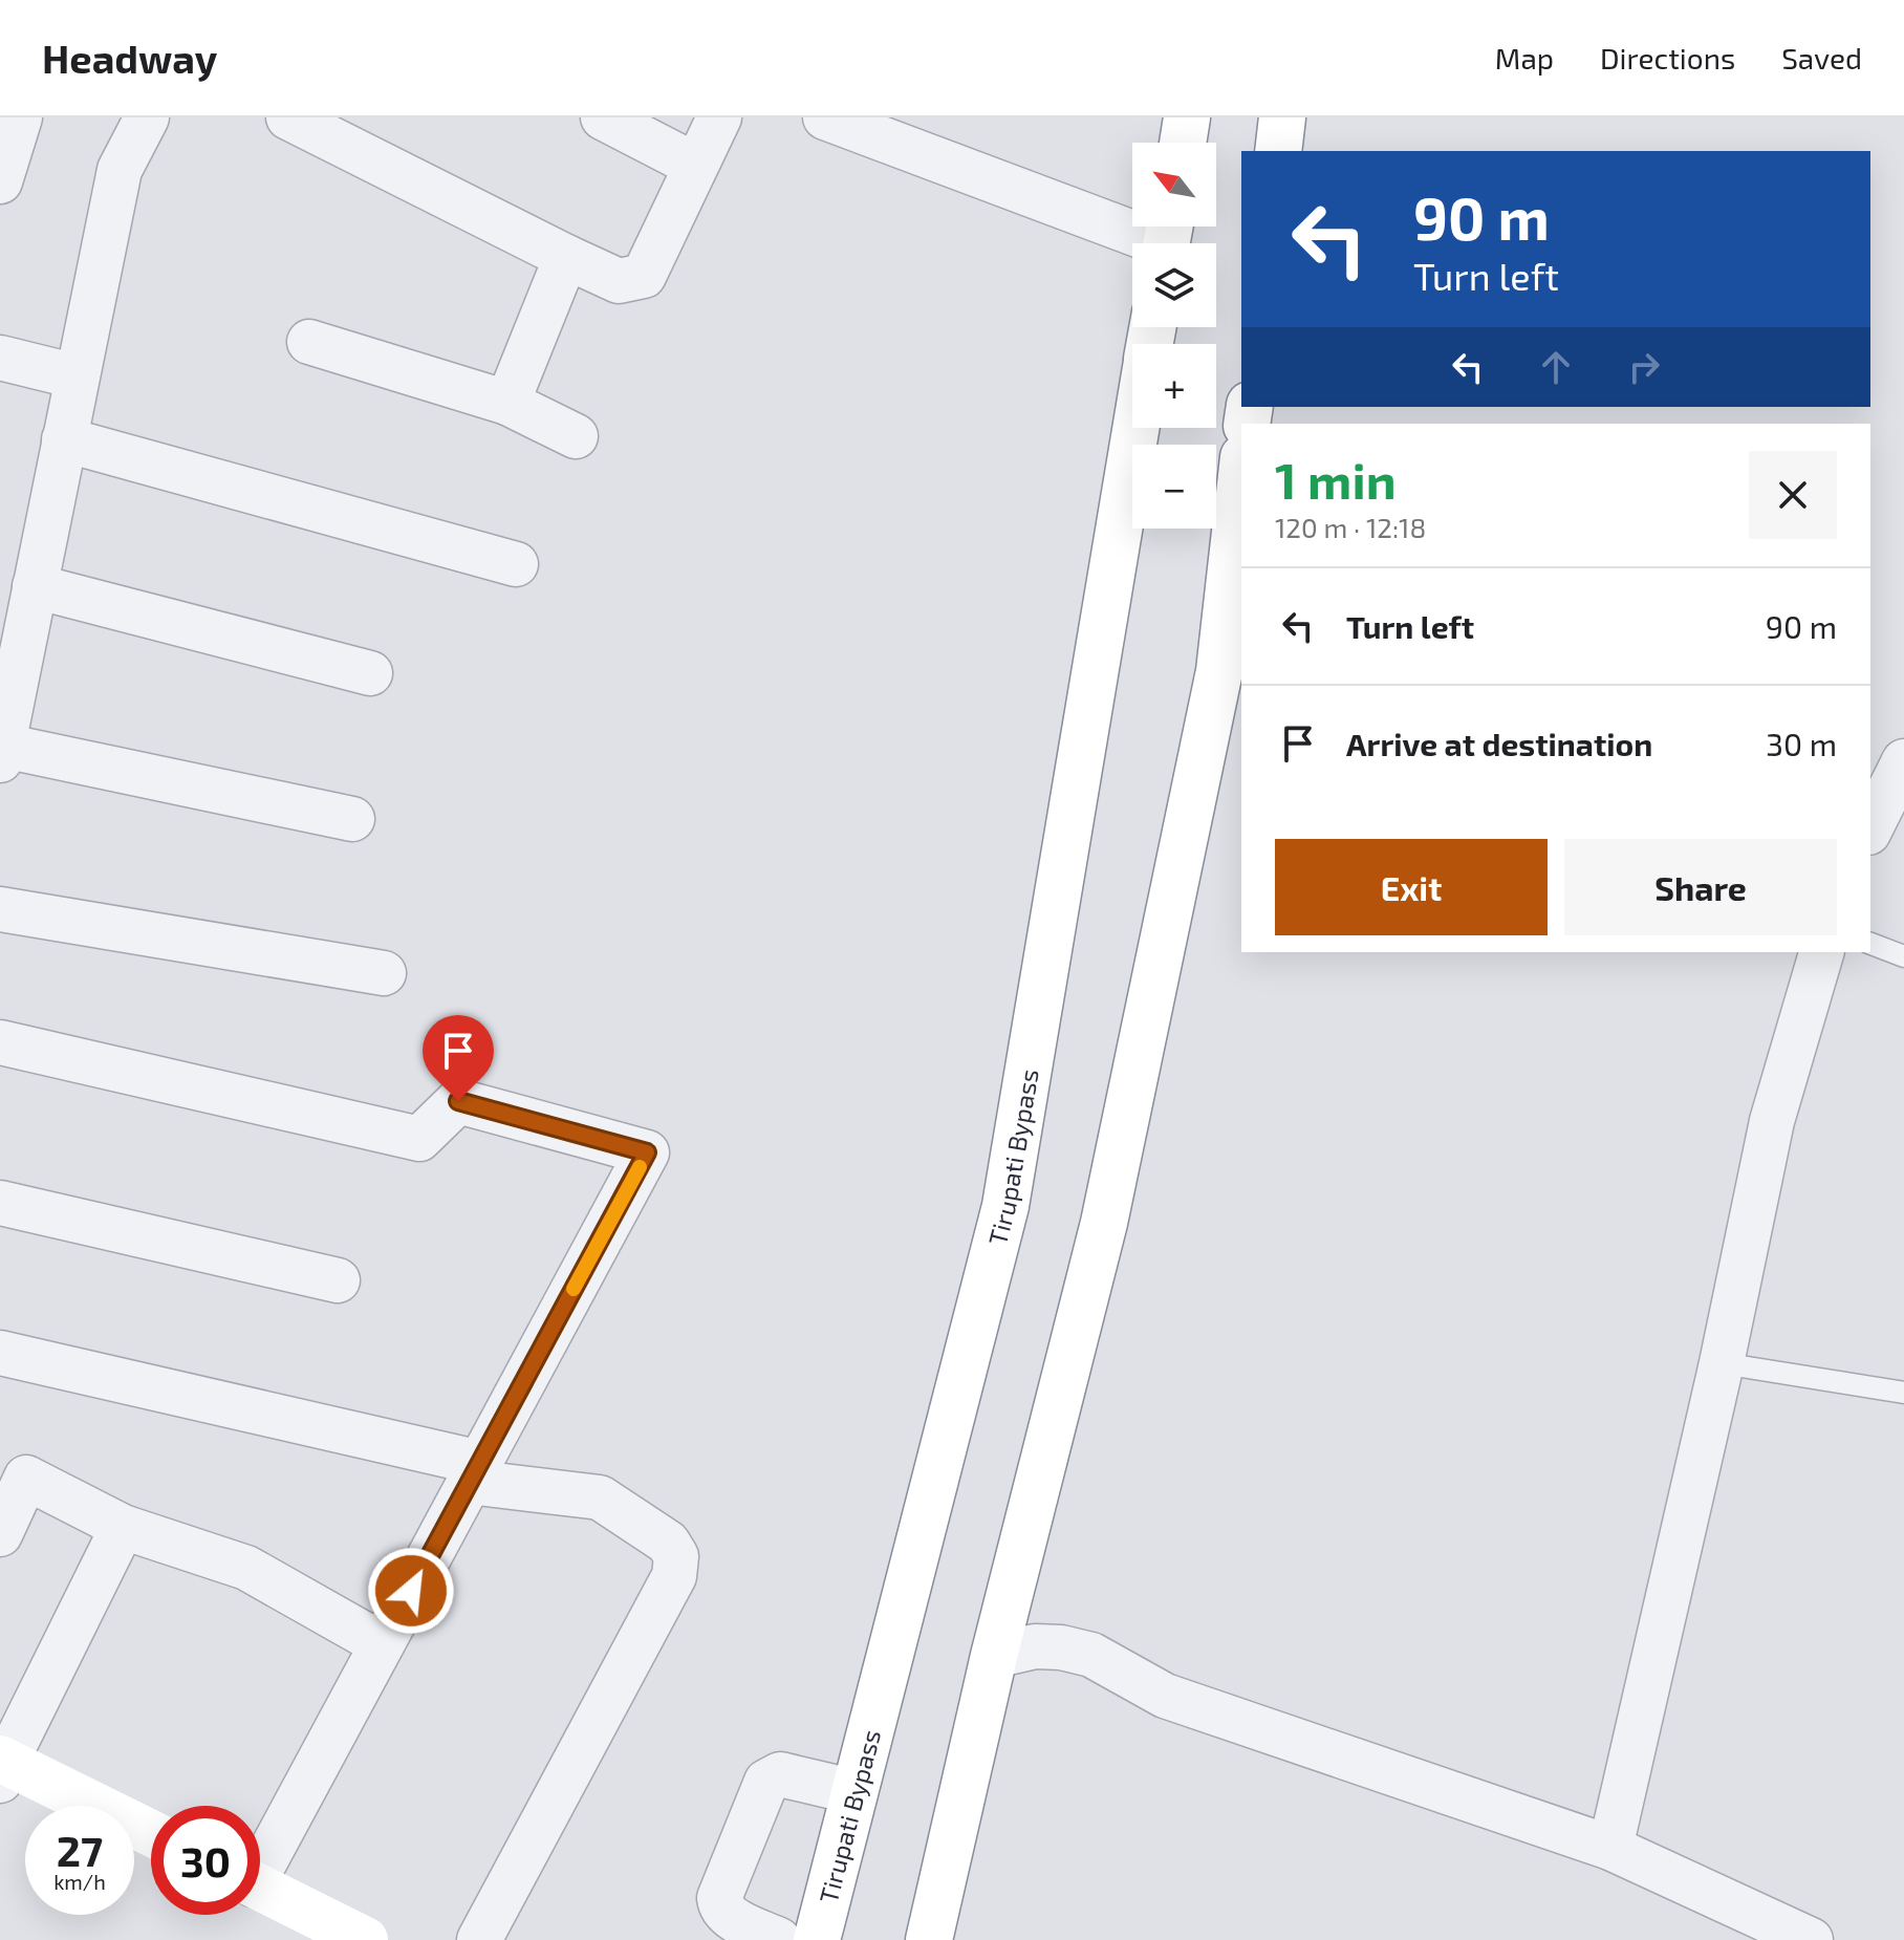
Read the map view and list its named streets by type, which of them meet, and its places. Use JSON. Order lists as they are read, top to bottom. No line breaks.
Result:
{"streets":{"main road":["Tirupati Bypass"]},"north":"top left","page":{"header":"Headway","nav":["Map","Directions","Saved"],"map_buttons":["+","−"],"turn":["90 m","Turn left"],"heading":["1 min","120 m · 12:18"],"list":[{"name":"Turn left","value":"90 m"},{"name":"Arrive at destination","value":"30 m"}],"buttons":["Exit","Share"],"speed":"27 km/h","limit":"30"}}
